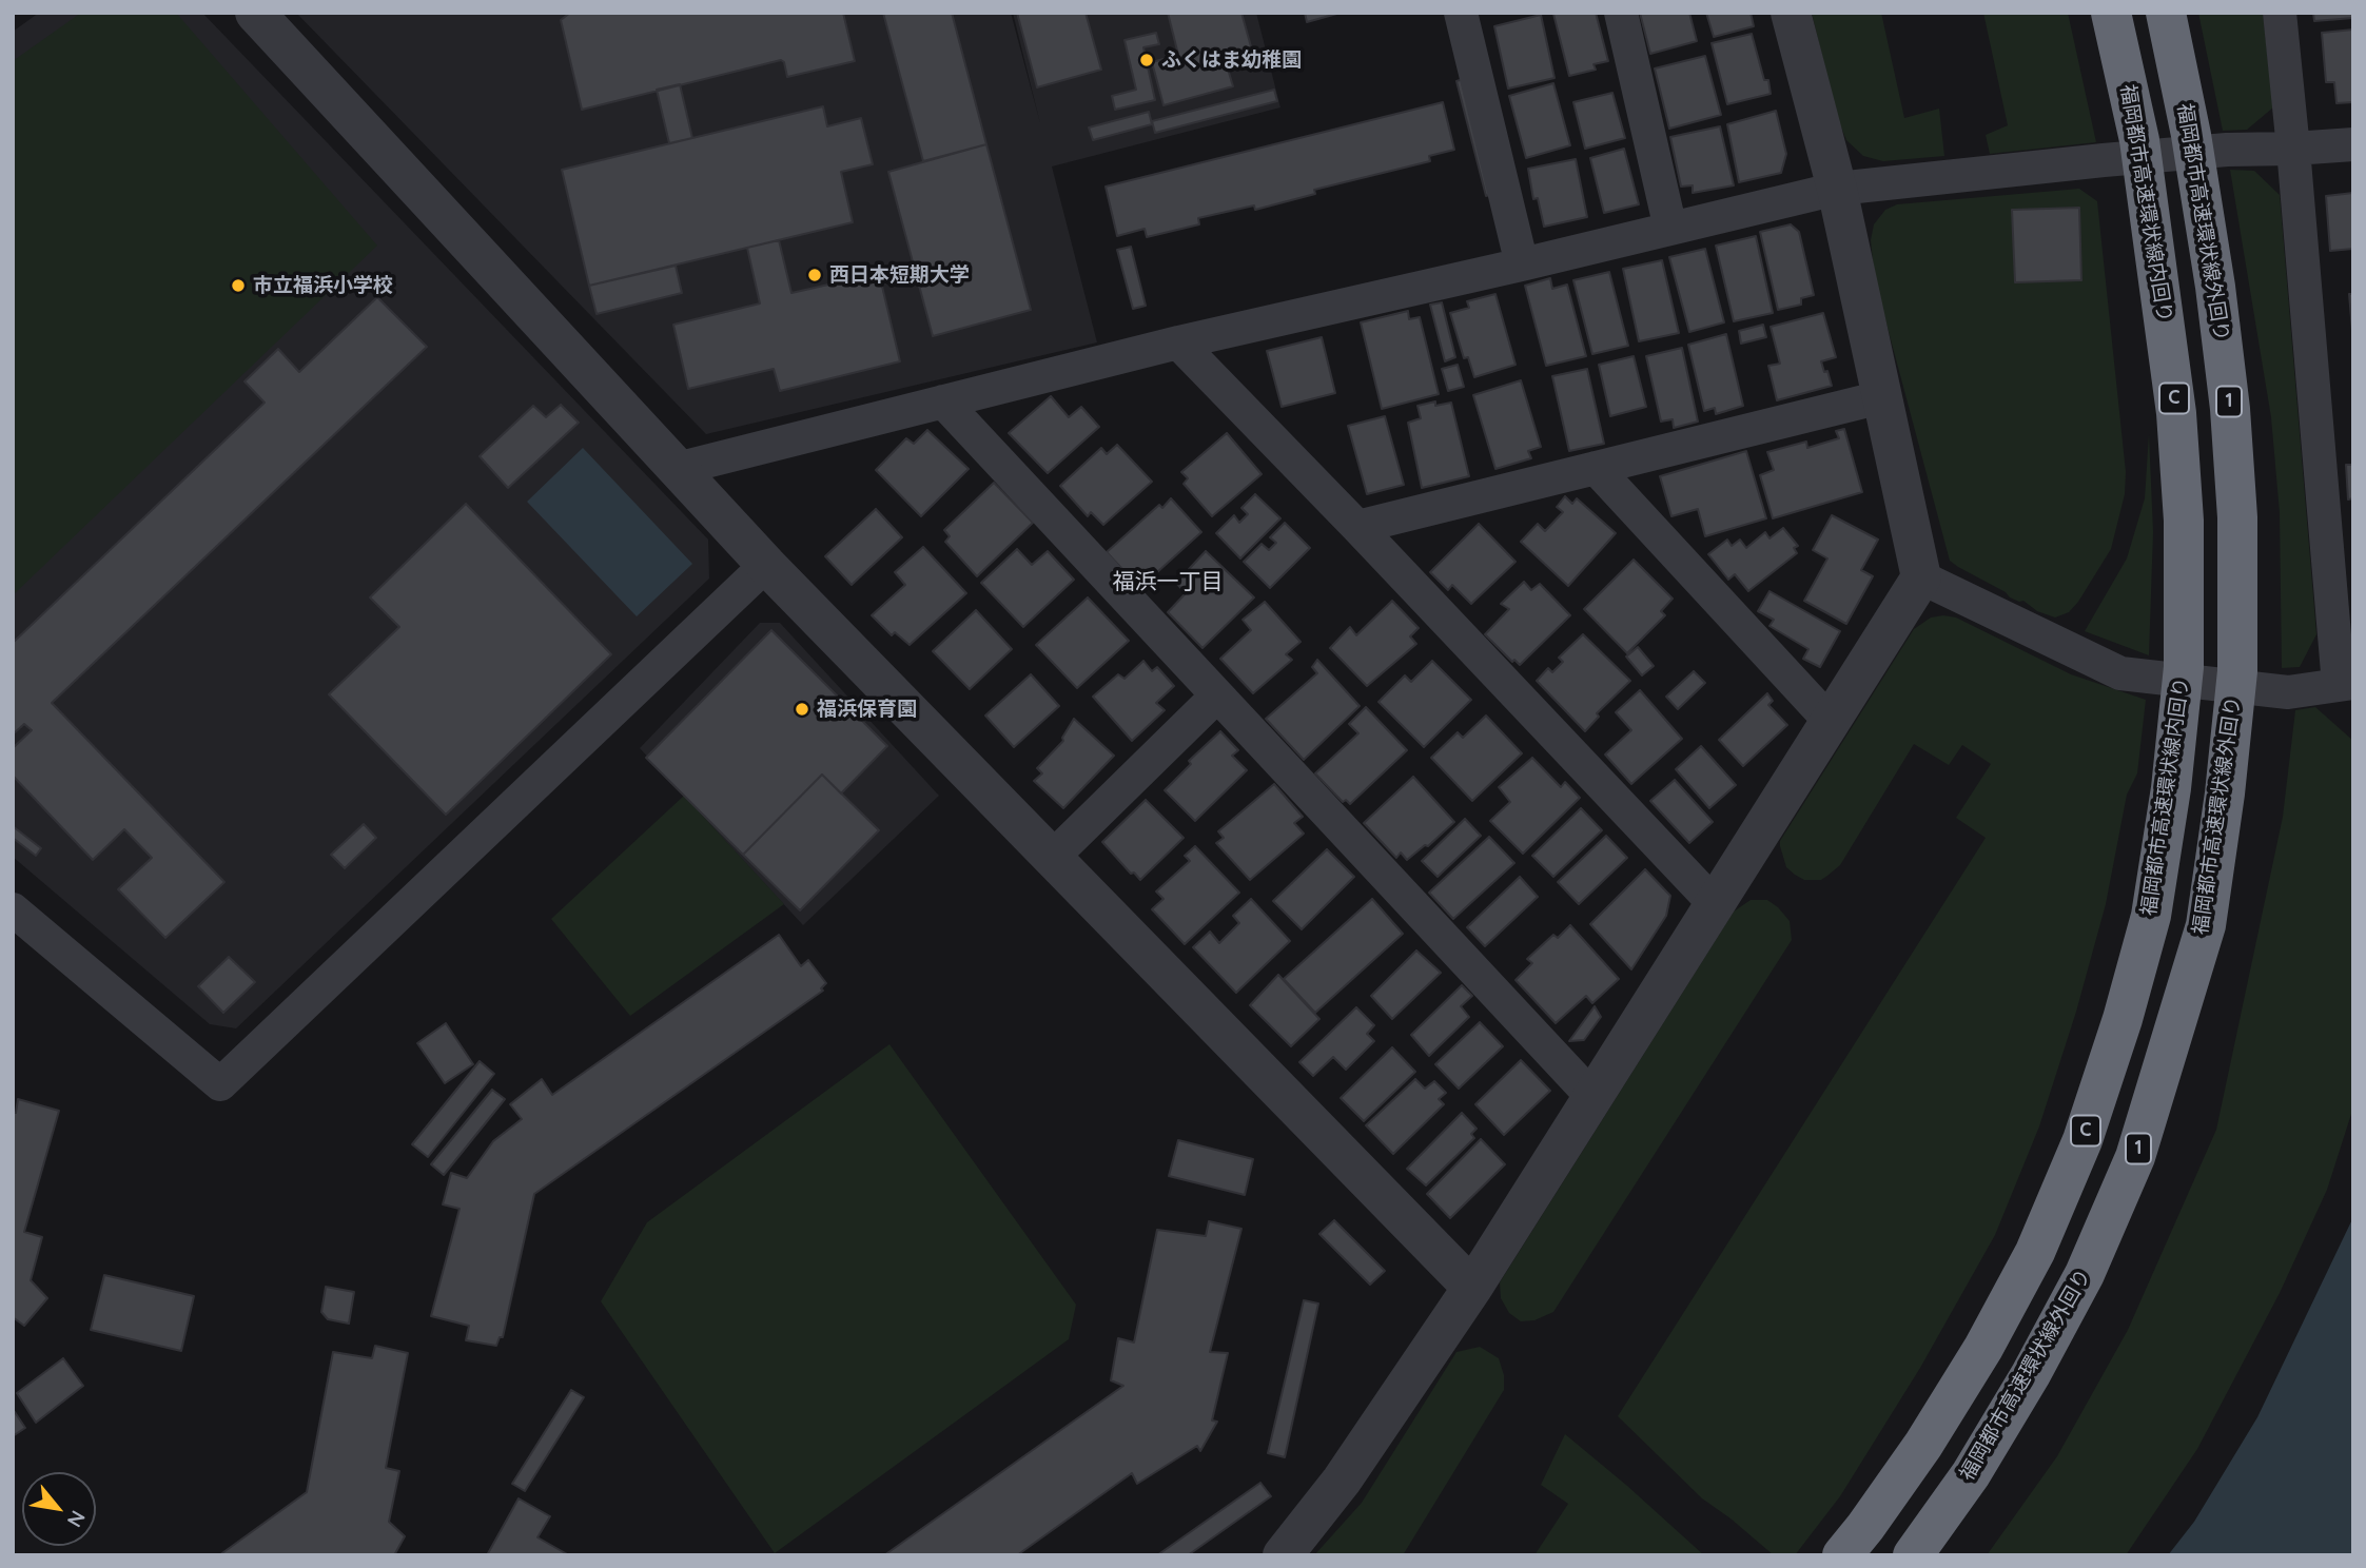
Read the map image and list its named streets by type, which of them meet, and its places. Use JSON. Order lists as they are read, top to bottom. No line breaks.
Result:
{"streets":{"highway":["福岡都市高速環状線内回り","福岡都市高速環状線外回り","C","1"]},"districts":["福浜一丁目"],"places":["ふくはま幼稚園","西日本短期大学","市立福浜小学校","福浜保育園"],"north":"bottom right"}
